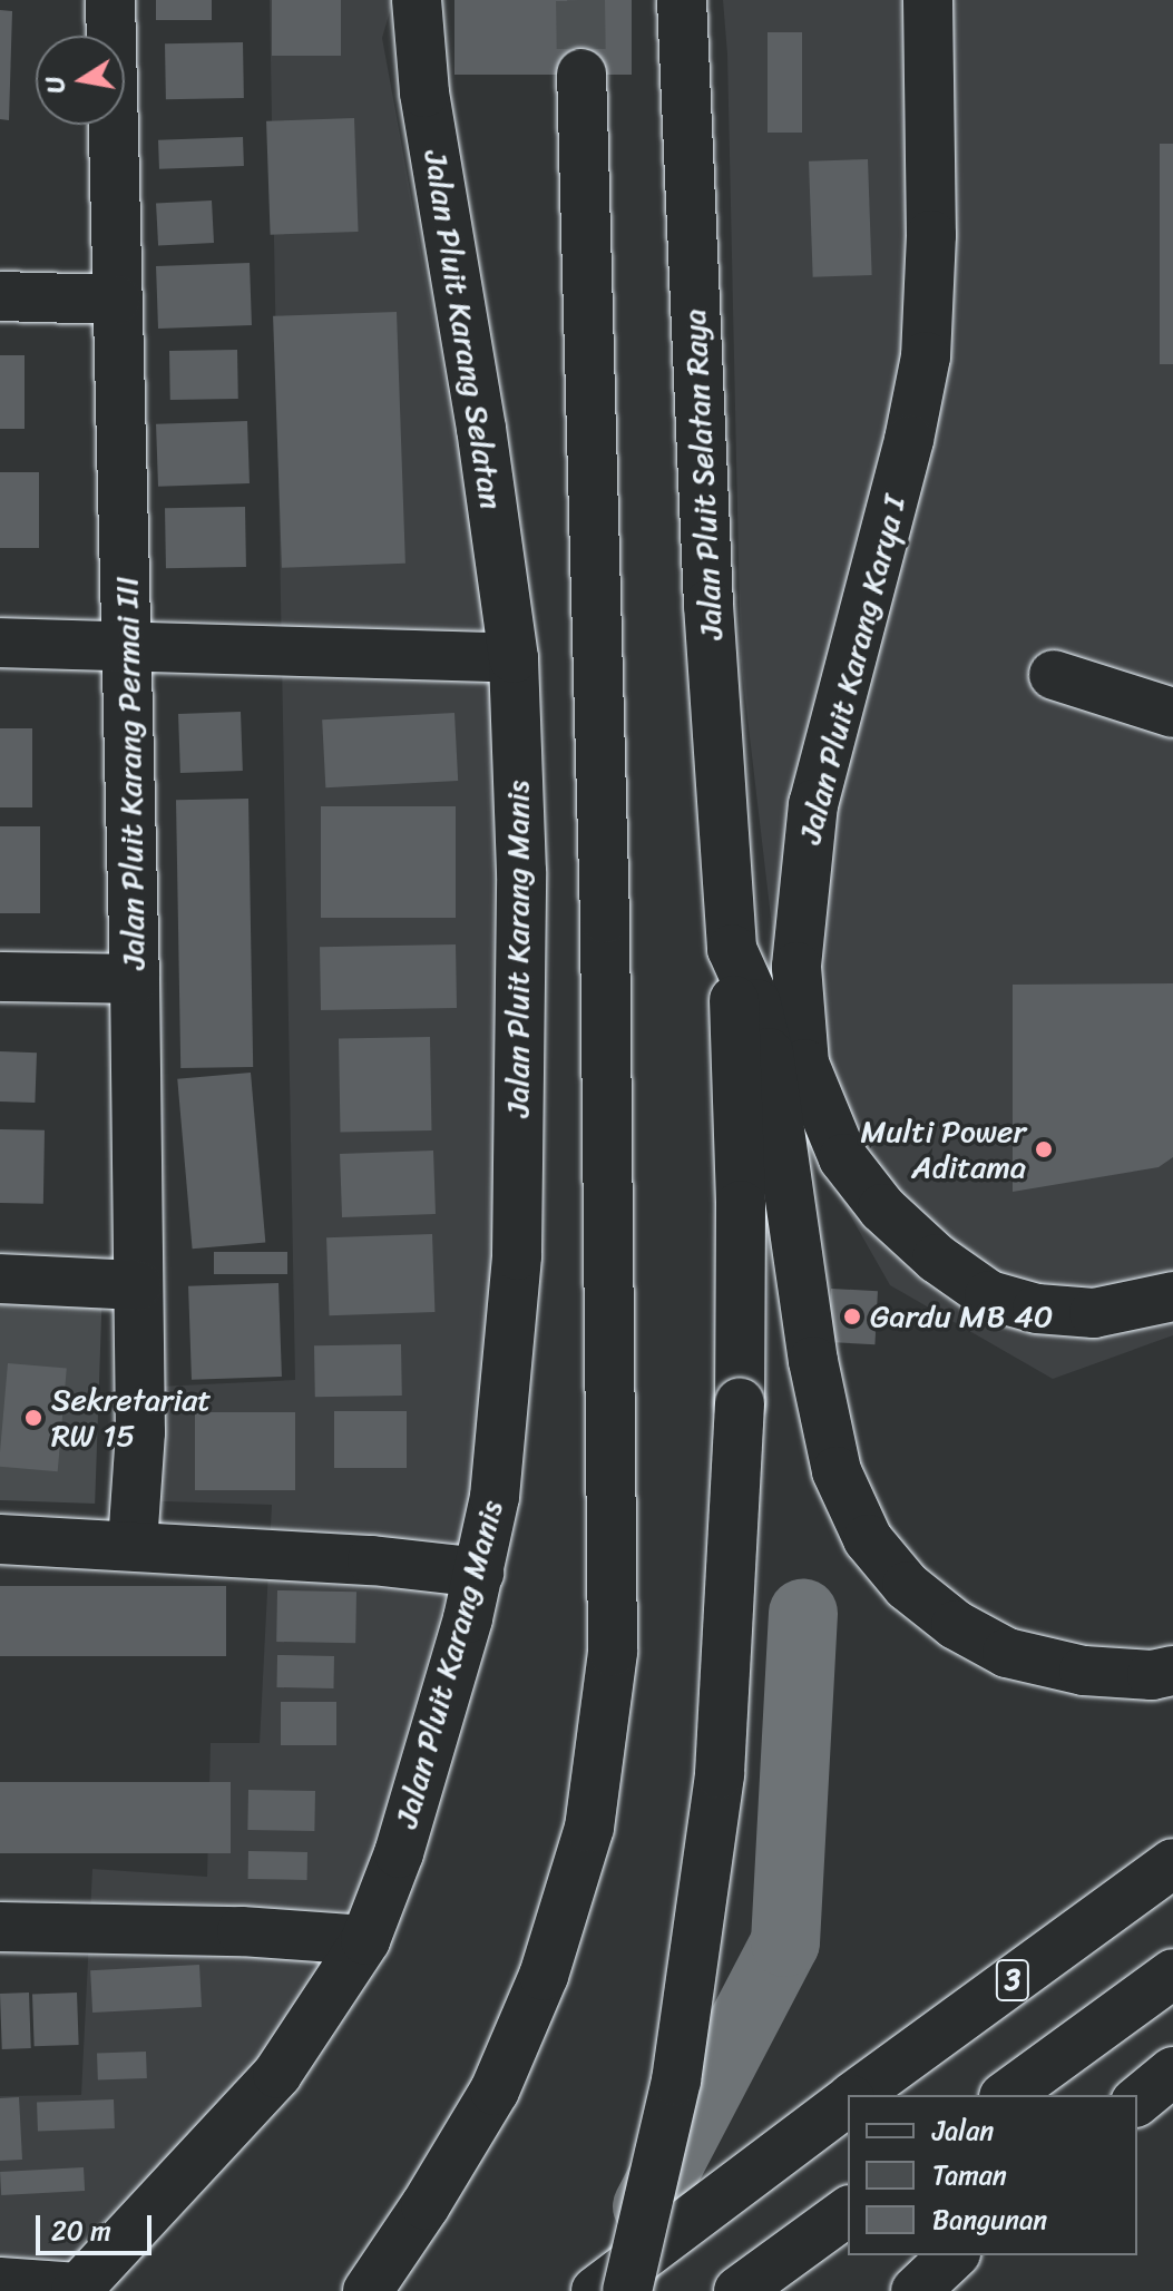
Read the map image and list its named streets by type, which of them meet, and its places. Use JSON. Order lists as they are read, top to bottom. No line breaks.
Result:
{"streets":{"main road":["Jalan Pluit Karang Selatan","Jalan Pluit Selatan Raya","Jalan Pluit Karang Karya I","Jalan Pluit Karang Permai III","Jalan Pluit Karang Manis","3"]},"crossings":[["Jalan Pluit Karang Selatan","Jalan Pluit Karang Manis"]],"places":["Multi Power Aditama","Gardu MB 40","Sekretariat RW 15"],"legend":["Jalan","Taman","Bangunan"],"scale_bar":"20 m","north":"left"}
